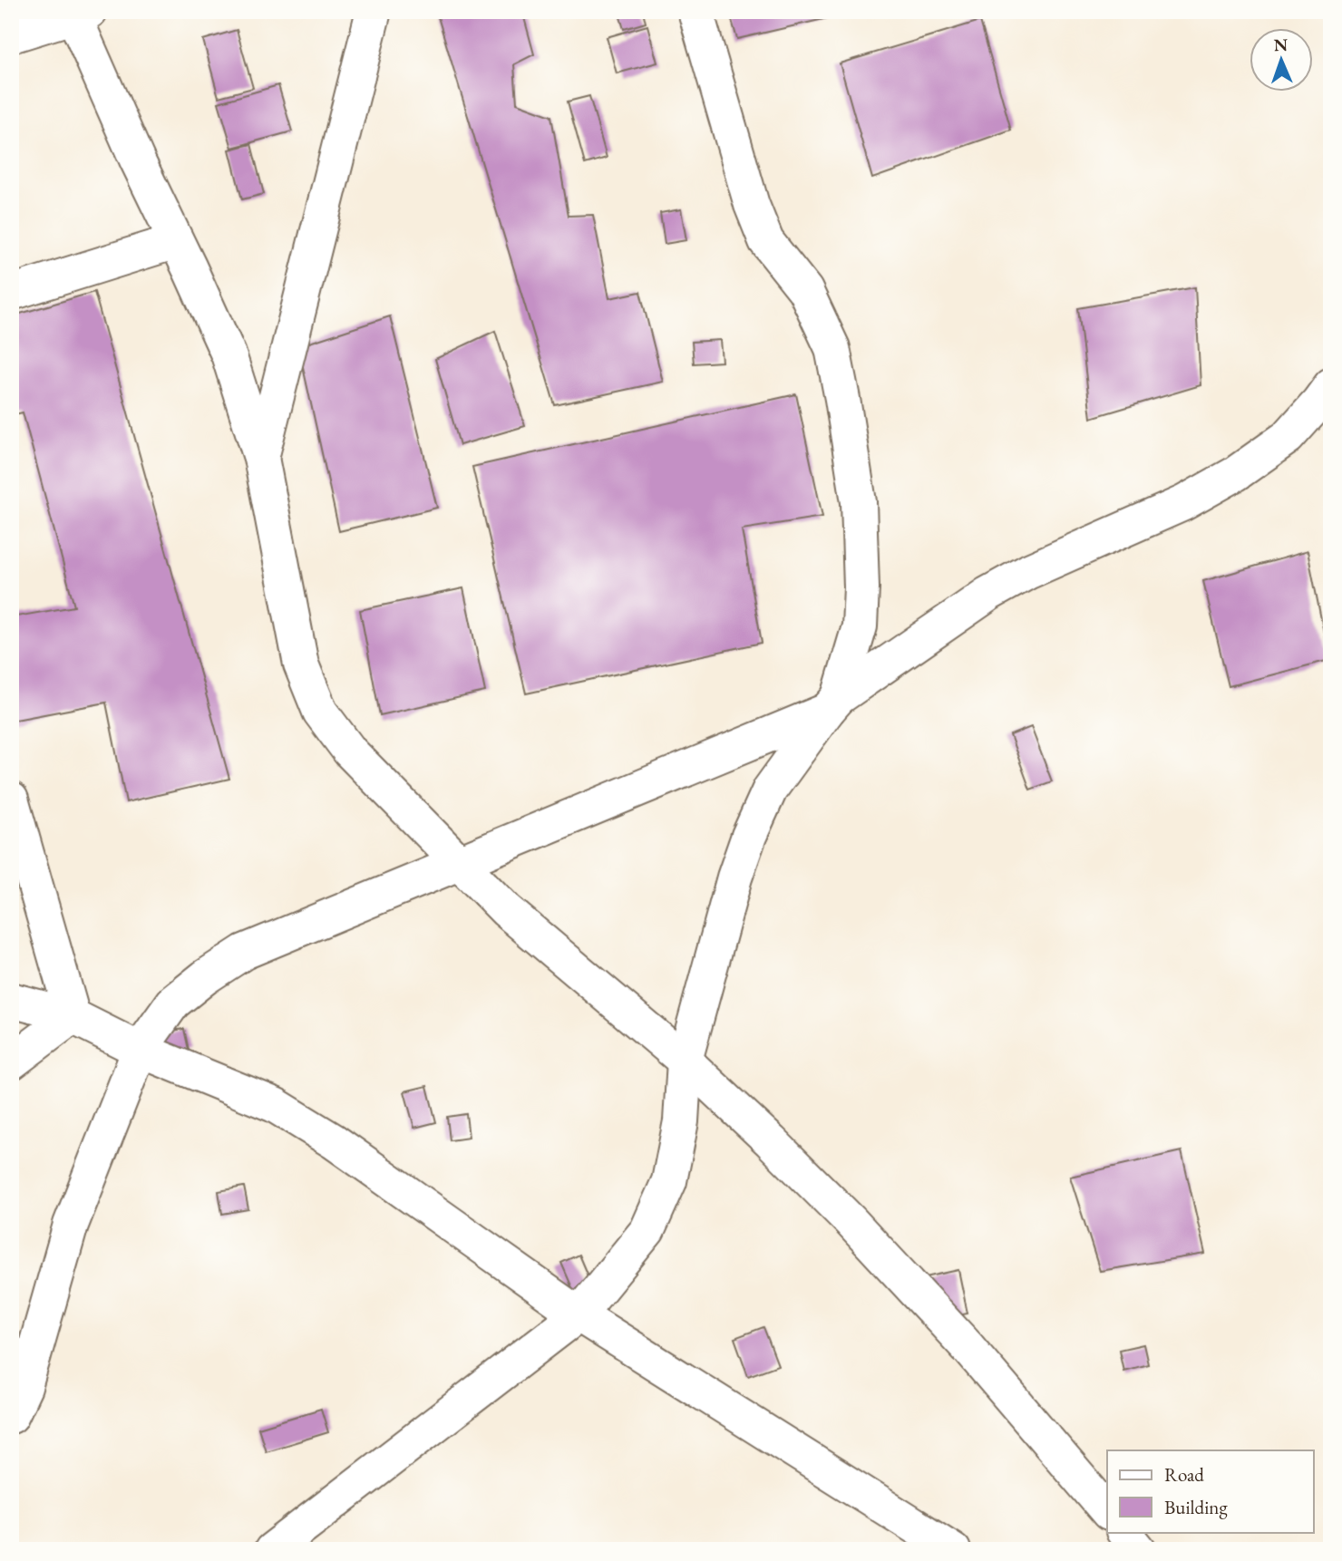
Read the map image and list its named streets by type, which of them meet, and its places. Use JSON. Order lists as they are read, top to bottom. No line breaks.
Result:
{"legend":["Road","Building"],"north":"top"}
